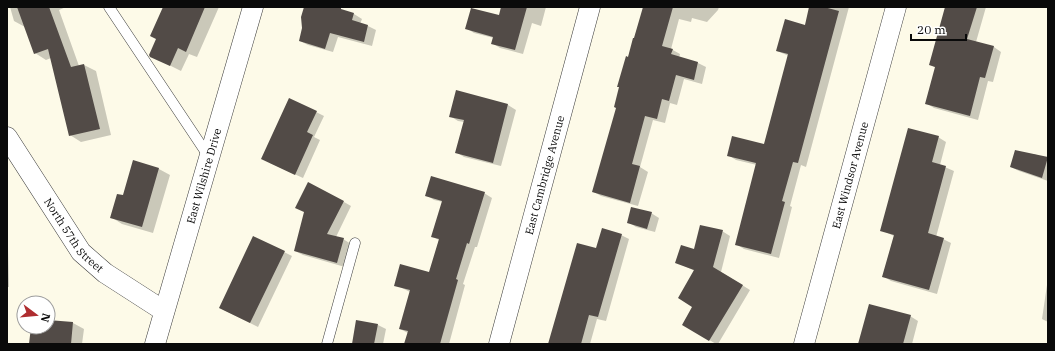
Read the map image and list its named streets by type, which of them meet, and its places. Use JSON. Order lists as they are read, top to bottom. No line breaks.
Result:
{"streets":{"street":["East Wilshire Drive","East Cambridge Avenue","East Windsor Avenue","North 57th Street"]},"crossings":[["East Wilshire Drive","North 57th Street"]],"scale_bar":"20 m","north":"right"}
